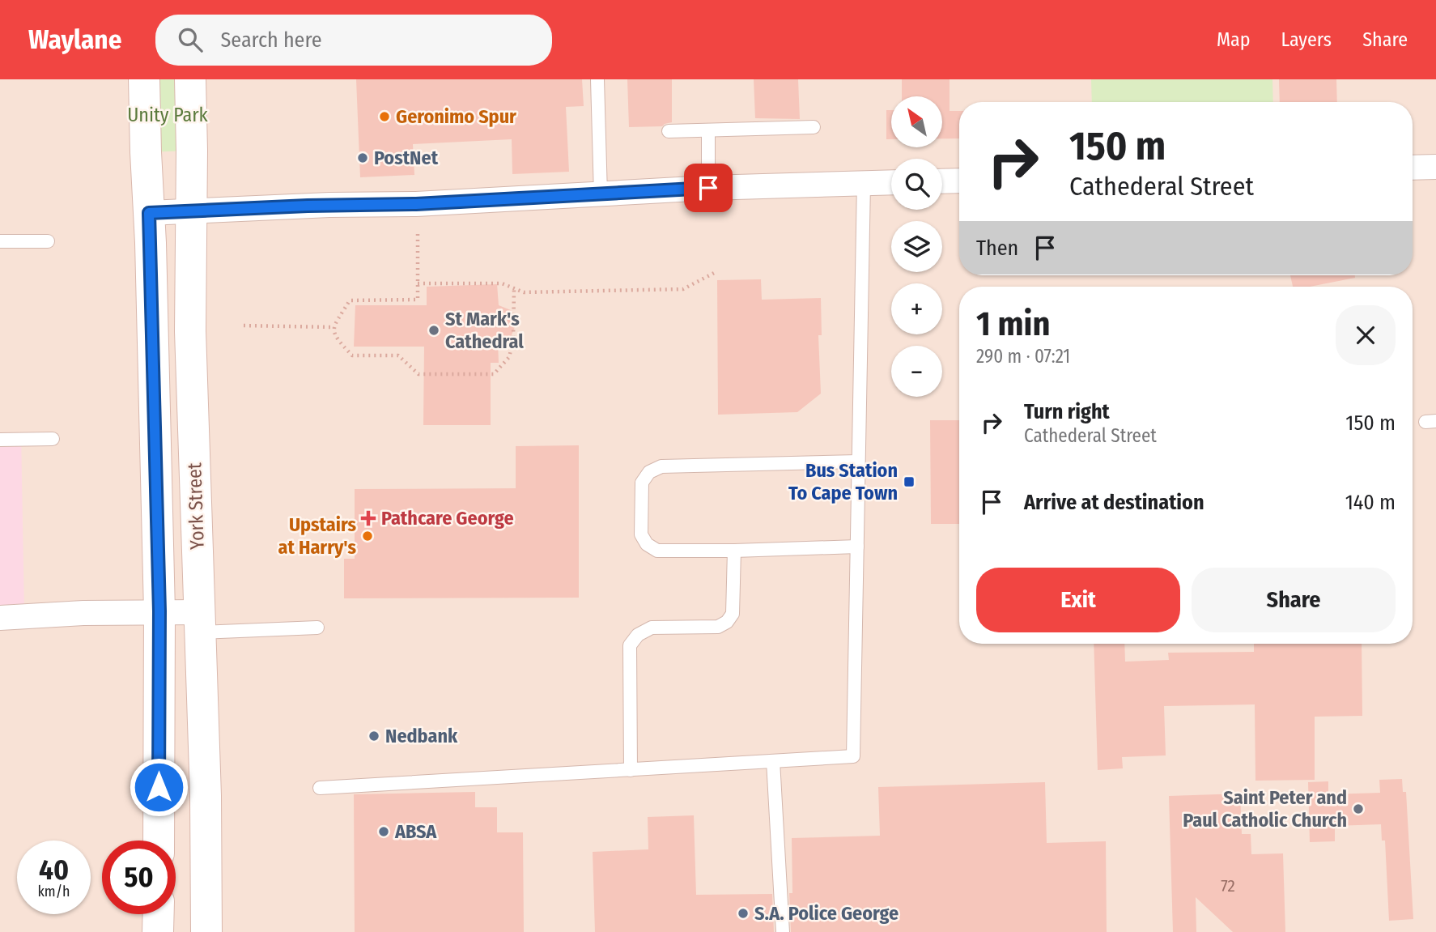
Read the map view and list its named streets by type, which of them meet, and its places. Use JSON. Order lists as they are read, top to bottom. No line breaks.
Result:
{"streets":{"main road":["York Street"]},"parks":["Unity Park"],"places":{"other":["Geronimo Spur","PostNet","St Mark's Cathedral","Upstairs at Harry's","Nedbank","Saint Peter and Paul Catholic Church","ABSA","S.A. Police George"],"transit":["Bus Station To Cape Town"],"health":["Pathcare George"]},"house_numbers":["72"],"north":"top left","page":{"header":"Waylane","search":"Search here","nav":["Map","Layers","Share"],"map_buttons":["+","−"],"turn":["150 m","Cathederal Street"],"then":"Then","heading":["1 min","290 m · 07:21"],"list":[{"name":"Turn right","note":"Cathederal Street","value":"150 m"},{"name":"Arrive at destination","value":"140 m"}],"buttons":["Exit","Share"],"speed":"40 km/h","limit":"50"}}
